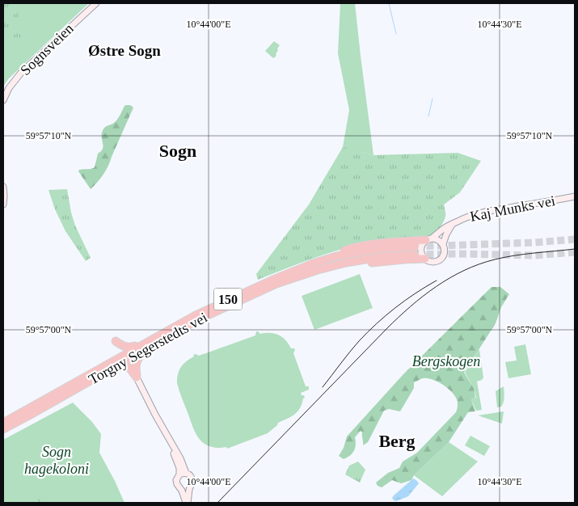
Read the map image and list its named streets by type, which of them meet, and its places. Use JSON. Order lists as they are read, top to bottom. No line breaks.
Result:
{"streets":{"highway":["150","Torgny Segerstedts vei"],"main road":["Sognsveien","Kaj Munks vei"]},"districts":["Østre Sogn","Sogn","Berg"],"parks":["Bergskogen","Sogn hagekoloni"],"coordinates":["10°44'00\"E","10°44'30\"E","59°57'10\"N","59°57'00\"N"]}
